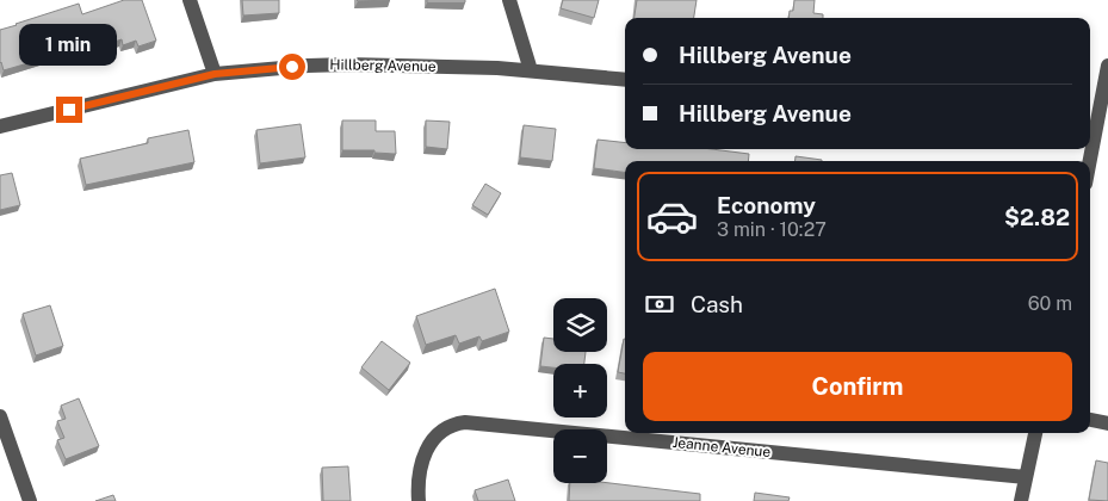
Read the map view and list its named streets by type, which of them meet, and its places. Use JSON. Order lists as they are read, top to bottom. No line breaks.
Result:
{"streets":{"street":["Hillberg Avenue","Jeanne Avenue"]},"page":{"banner":["Hillberg Avenue","Hillberg Avenue"],"bubble":"1 min","list":[{"name":"Economy","note":"3 min · 10:27","value":"$2.82"}],"pay":["Cash","60 m"],"map_buttons":["+","−"],"buttons":"Confirm"}}
